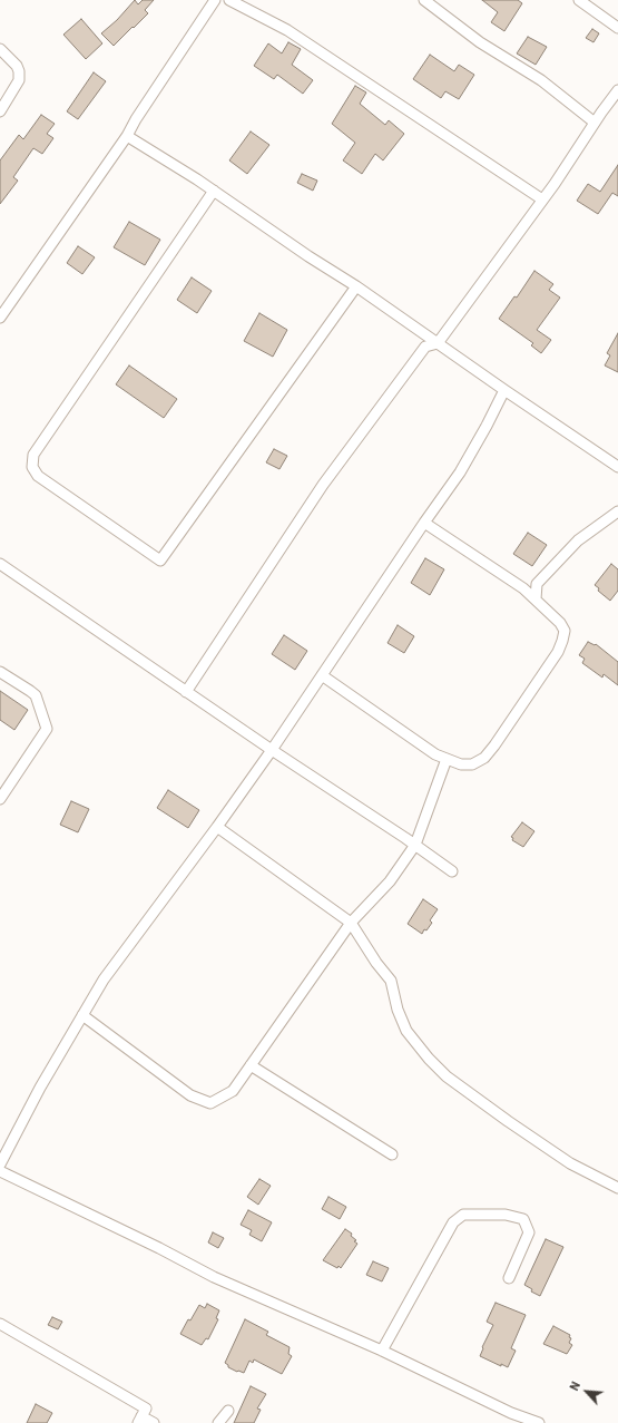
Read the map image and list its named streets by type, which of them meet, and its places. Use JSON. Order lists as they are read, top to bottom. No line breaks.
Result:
{"north":"top left"}
